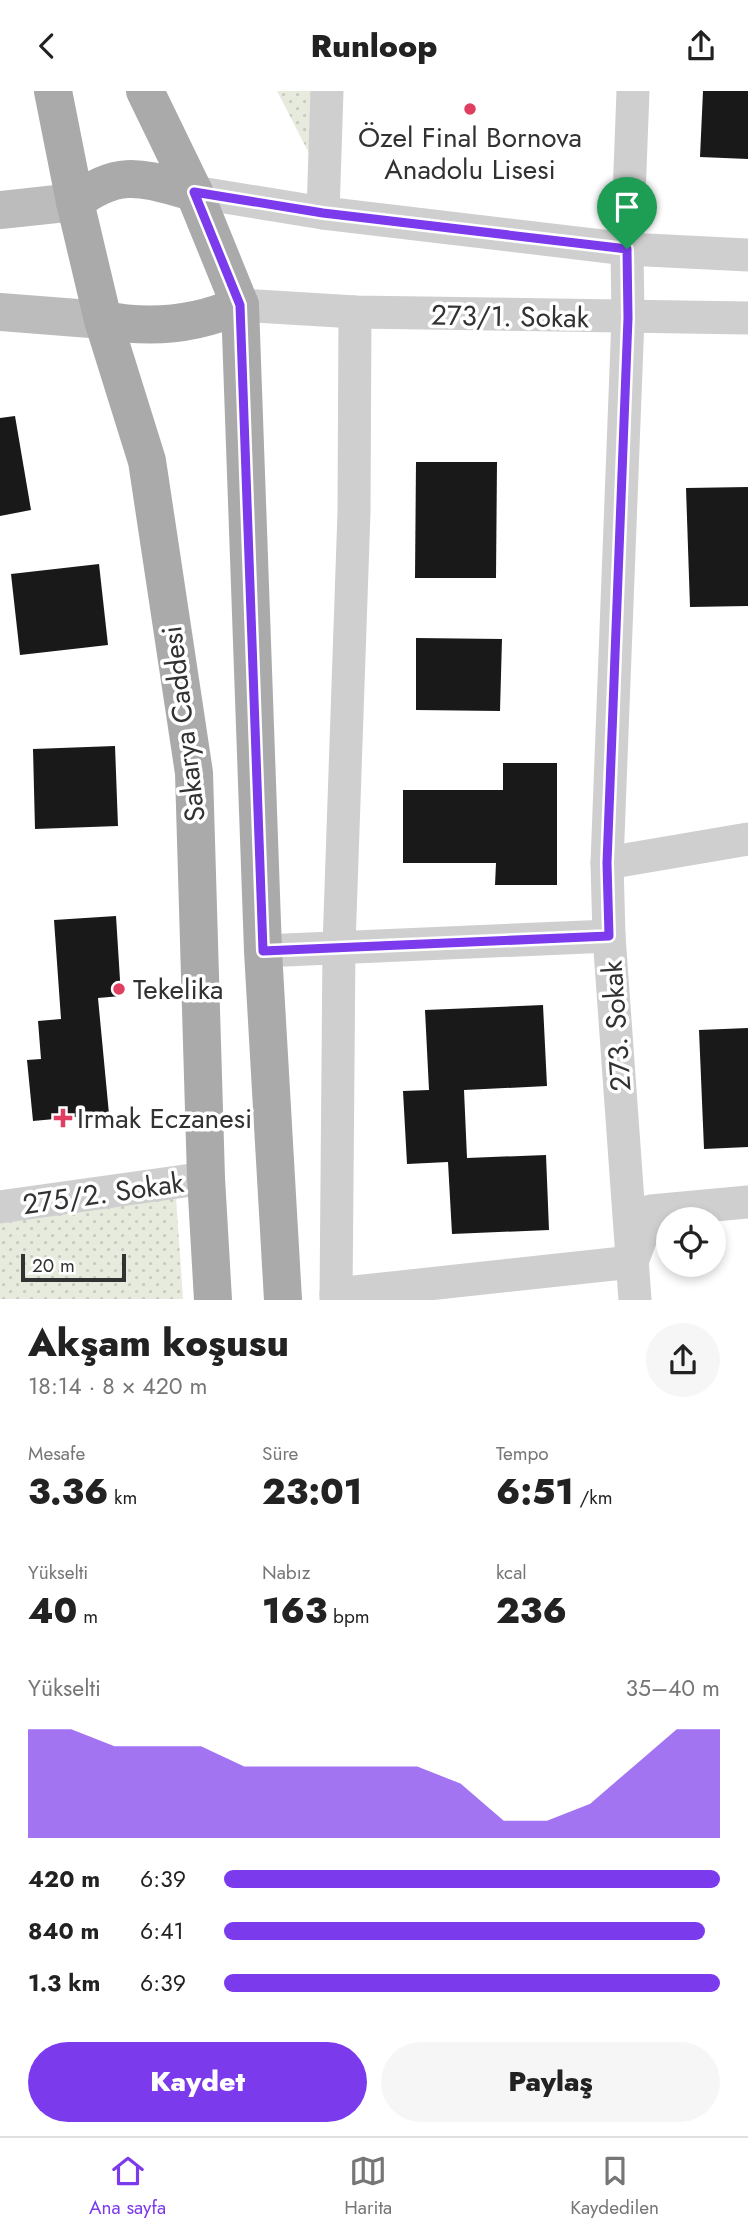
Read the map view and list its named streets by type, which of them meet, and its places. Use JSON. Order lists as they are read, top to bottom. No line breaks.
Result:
{"streets":{"main road":["Sakarya Caddesi"],"street":["273/1. Sokak","273. Sokak","275/2. Sokak"]},"crossings":[["273/1. Sokak","273. Sokak"],["Sakarya Caddesi","275/2. Sokak"]],"places":{"other":["Özel Final Bornova Anadolu Lisesi","Tekelika"],"health":["Irmak Eczanesi"]},"scale_bar":"20 m","page":{"header":"Runloop","scale":"20 m","heading":["Akşam koşusu","18:14 · 8 × 420 m"],"stats":[["Mesafe","3.36 km"],["Süre","23:01"],["Tempo","6:51 /km"],["Yükselti","40 m"],["Nabız","163 bpm"],["kcal","236"]],"chart":["Yükselti","35–40 m"],"list":[{"name":"420 m","note":"6:39"},{"name":"840 m","note":"6:41"},{"name":"1.3 km","note":"6:39"}],"buttons":["Kaydet","Paylaş"],"tabs":["Ana sayfa","Harita","Kaydedilen"]}}
